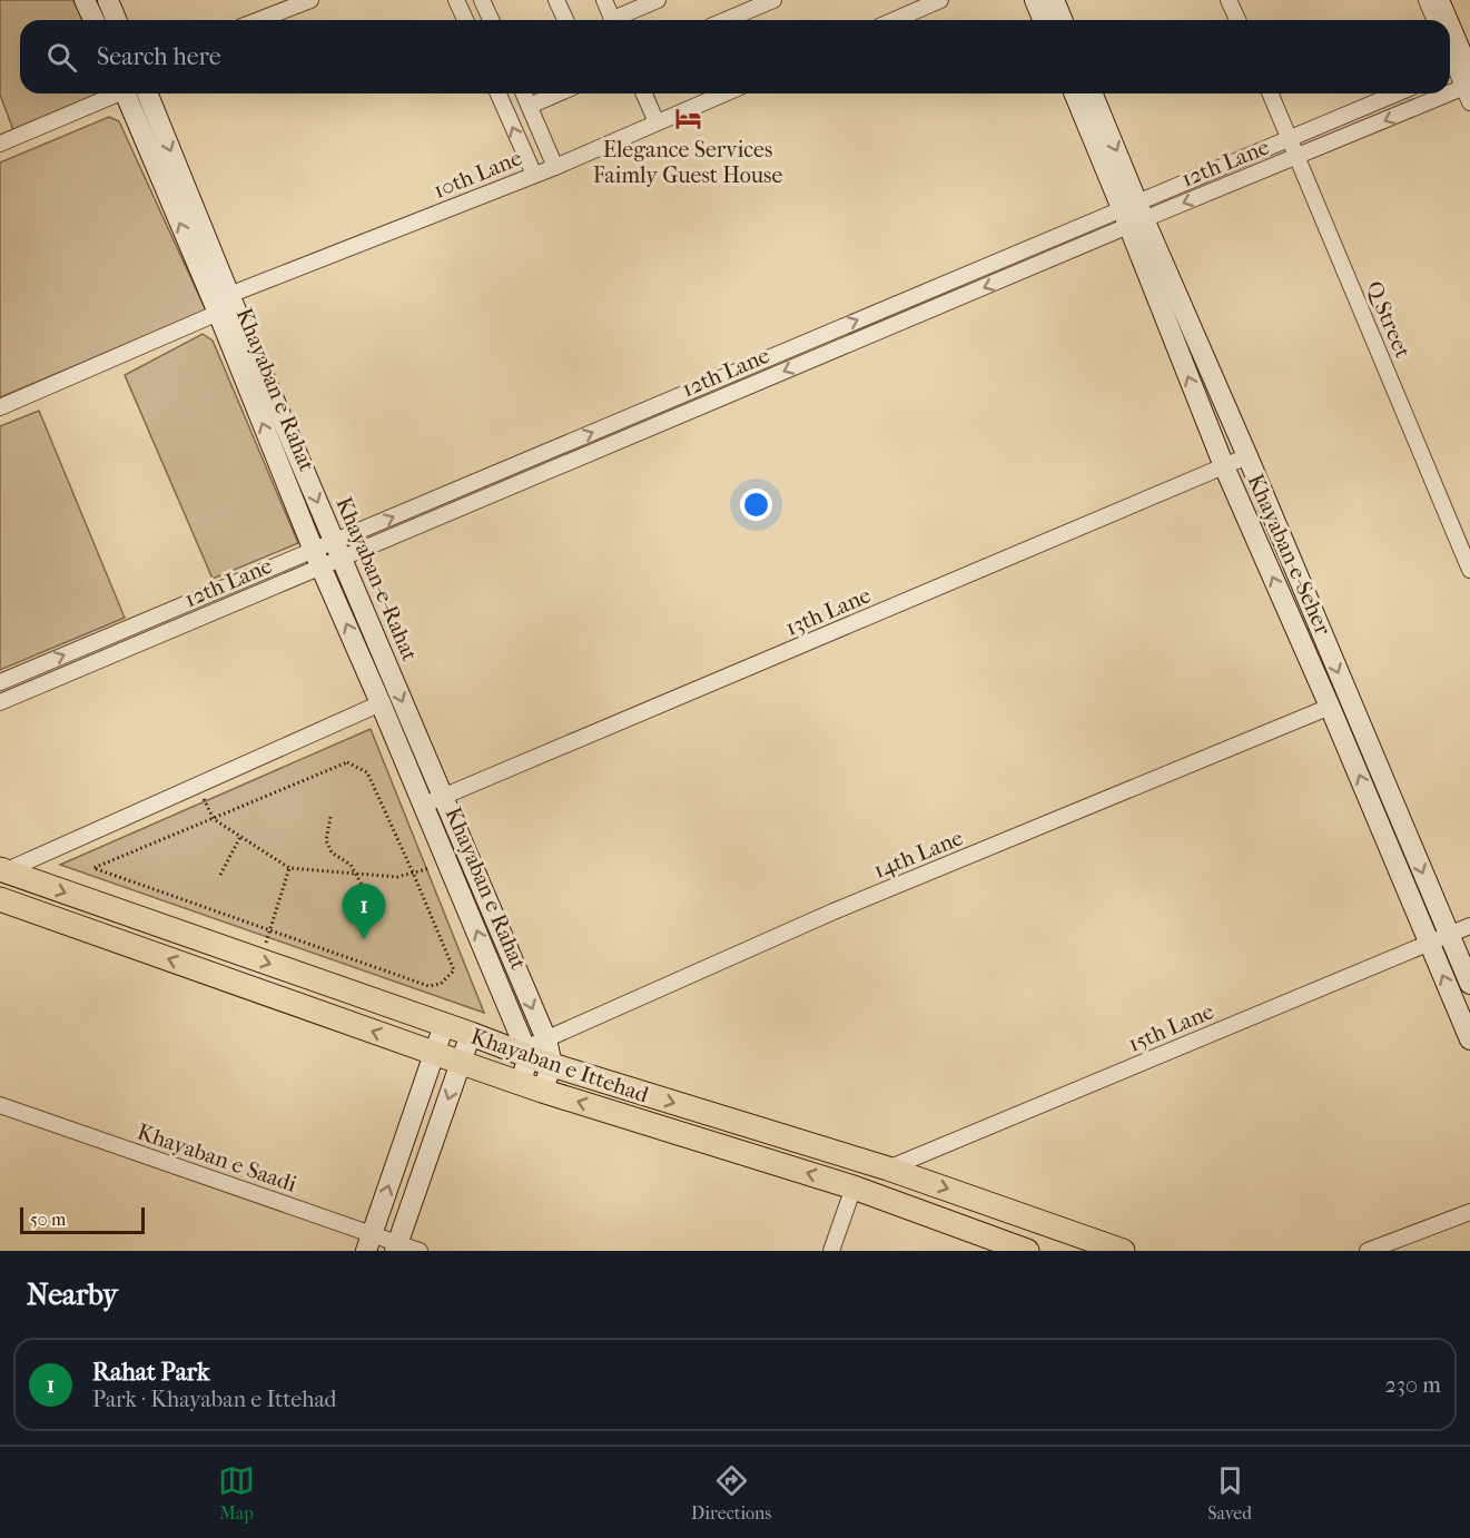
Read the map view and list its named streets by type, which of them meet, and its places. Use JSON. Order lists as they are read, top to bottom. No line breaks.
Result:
{"streets":{"main road":["Khayaban e Ittehad"],"street":["12th Lane","10th Lane","Q Street","Khayaban e Rahat","Khayaban-e-Seher","Khayaban-e-Rahat","13th Lane","14th Lane","15th Lane","Khayaban e Saadi"]},"crossings":[["12th Lane","Q Street"],["12th Lane","Khayaban e Rahat"],["12th Lane","Khayaban-e-Seher"],["12th Lane","Khayaban-e-Rahat"],["10th Lane","Khayaban-e-Rahat"],["Khayaban e Rahat","Khayaban-e-Rahat"],["Khayaban e Rahat","13th Lane"],["Khayaban e Rahat","14th Lane"],["Khayaban e Rahat","Khayaban e Ittehad"],["Khayaban-e-Seher","13th Lane"],["Khayaban-e-Seher","14th Lane"],["Khayaban-e-Seher","15th Lane"],["Khayaban-e-Rahat","13th Lane"],["Khayaban-e-Rahat","14th Lane"],["Khayaban-e-Rahat","Khayaban e Ittehad"],["14th Lane","Khayaban e Ittehad"],["15th Lane","Khayaban e Ittehad"]],"one_way":["Khayaban e Rahat","Khayaban-e-Rahat"],"places":{"hotel":["Elegance Services Faimly Guest House"]},"scale_bar":"50 m","page":{"search":"Search here","pins":"1","scale":"50 m","heading":"Nearby","list":[{"mark":"1","name":"Rahat Park","note":"Park · Khayaban e Ittehad","value":"230 m"}],"nav":["Map","Directions","Saved"]}}
